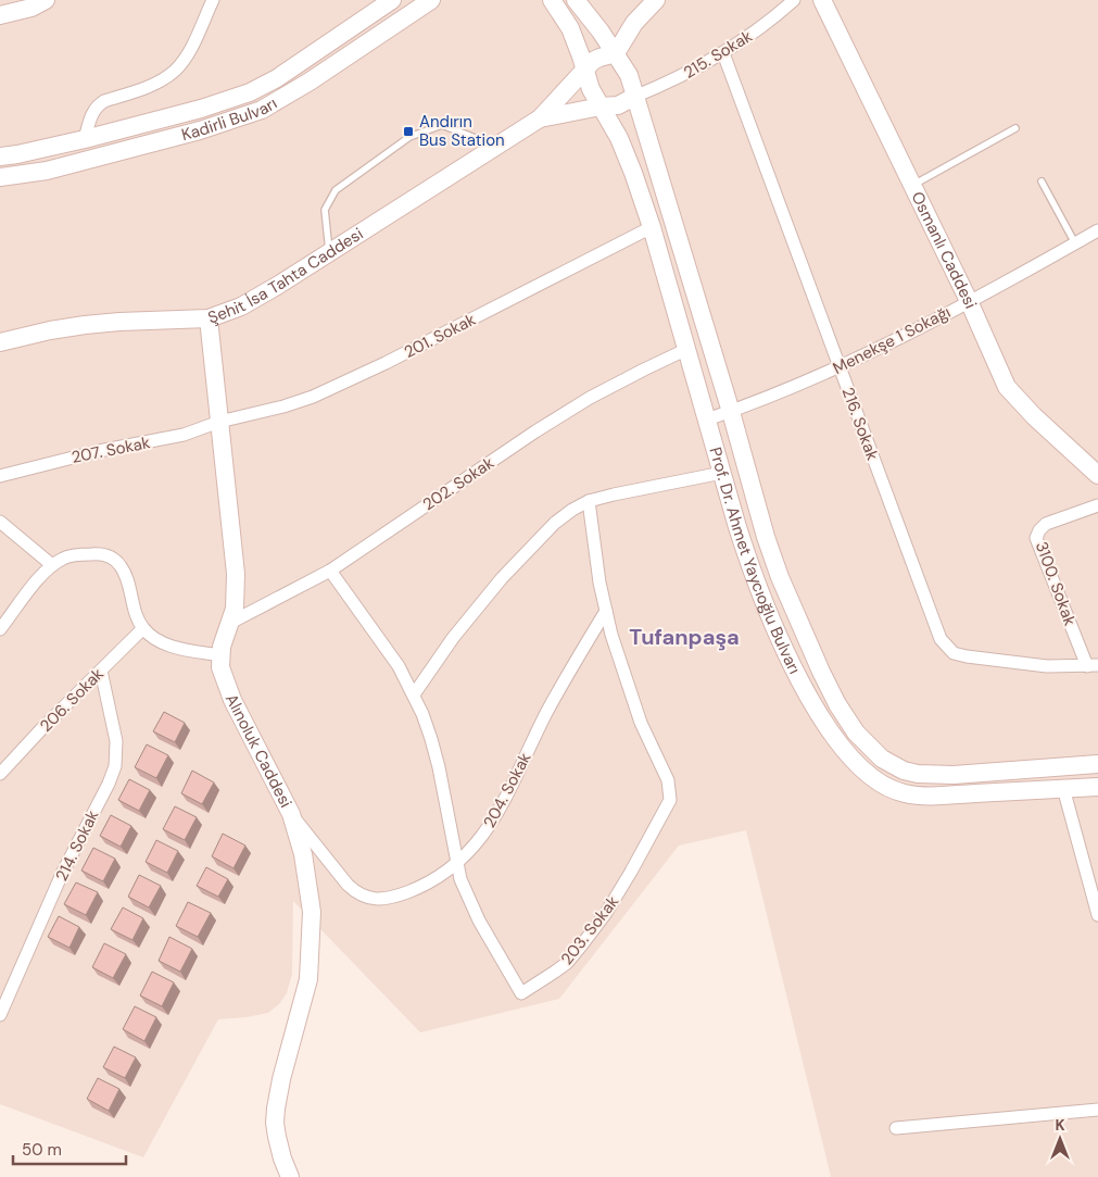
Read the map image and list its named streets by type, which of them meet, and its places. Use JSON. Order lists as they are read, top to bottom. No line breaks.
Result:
{"streets":{"main road":["Kadirli Bulvarı","Osmanlı Caddesi","Şehit İsa Tahta Caddesi","Prof. Dr. Ahmet Yaycıoğlu Bulvarı","Alınoluk Caddesi"],"street":["215. Sokak","201. Sokak","Menekşe 1 Sokağı","216. Sokak","207. Sokak","202. Sokak","3100. Sokak","206. Sokak","204. Sokak","214. Sokak","203. Sokak"]},"crossings":[["215. Sokak","Şehit İsa Tahta Caddesi"],["215. Sokak","216. Sokak"],["215. Sokak","Prof. Dr. Ahmet Yaycıoğlu Bulvarı"],["Osmanlı Caddesi","Menekşe 1 Sokağı"],["Şehit İsa Tahta Caddesi","Prof. Dr. Ahmet Yaycıoğlu Bulvarı"],["Şehit İsa Tahta Caddesi","Alınoluk Caddesi"],["201. Sokak","207. Sokak"],["201. Sokak","Prof. Dr. Ahmet Yaycıoğlu Bulvarı"],["201. Sokak","Alınoluk Caddesi"],["Menekşe 1 Sokağı","216. Sokak"],["Menekşe 1 Sokağı","Prof. Dr. Ahmet Yaycıoğlu Bulvarı"],["216. Sokak","3100. Sokak"],["207. Sokak","Alınoluk Caddesi"],["202. Sokak","Prof. Dr. Ahmet Yaycıoğlu Bulvarı"],["202. Sokak","Alınoluk Caddesi"],["202. Sokak","203. Sokak"],["206. Sokak","214. Sokak"],["Alınoluk Caddesi","204. Sokak"],["204. Sokak","203. Sokak"]],"districts":["Tufanpaşa"],"places":{"transit":["Andırın Bus Station"]},"scale_bar":"50 m","north":"top"}
